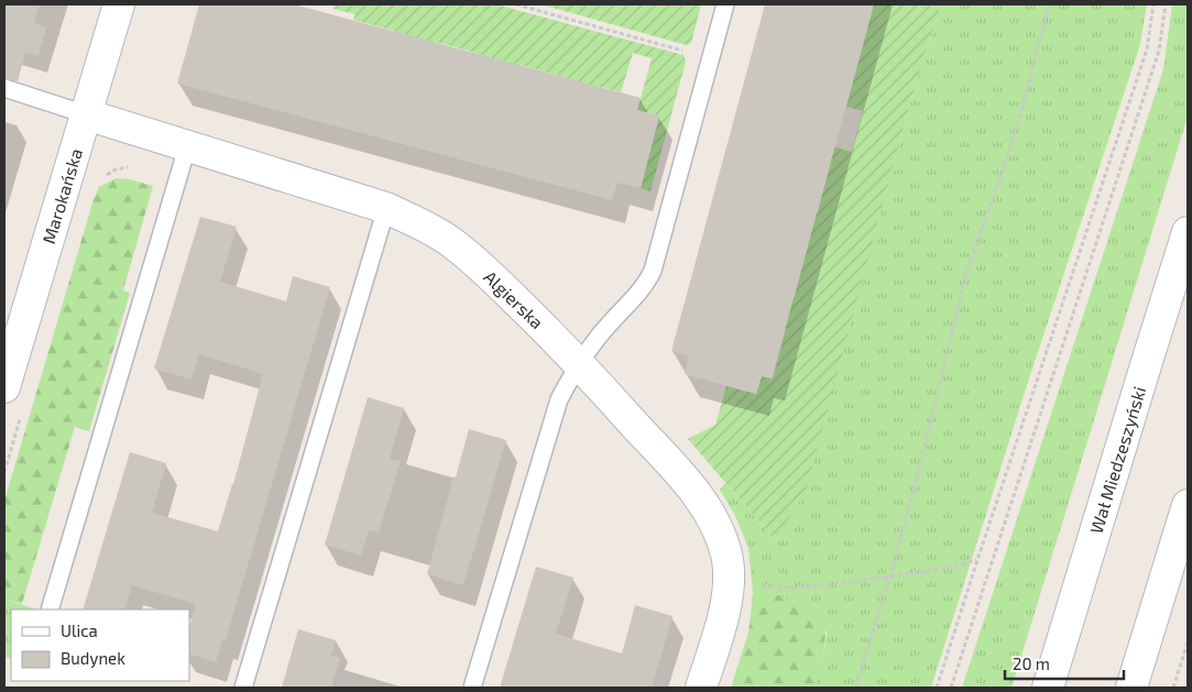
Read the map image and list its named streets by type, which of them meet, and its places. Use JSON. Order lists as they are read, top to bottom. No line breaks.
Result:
{"streets":{"street":["Marokańska","Algierska","Wał Miedzeszyński"]},"crossings":[["Marokańska","Algierska"]],"legend":["Ulica","Budynek"],"scale_bar":"20 m"}
